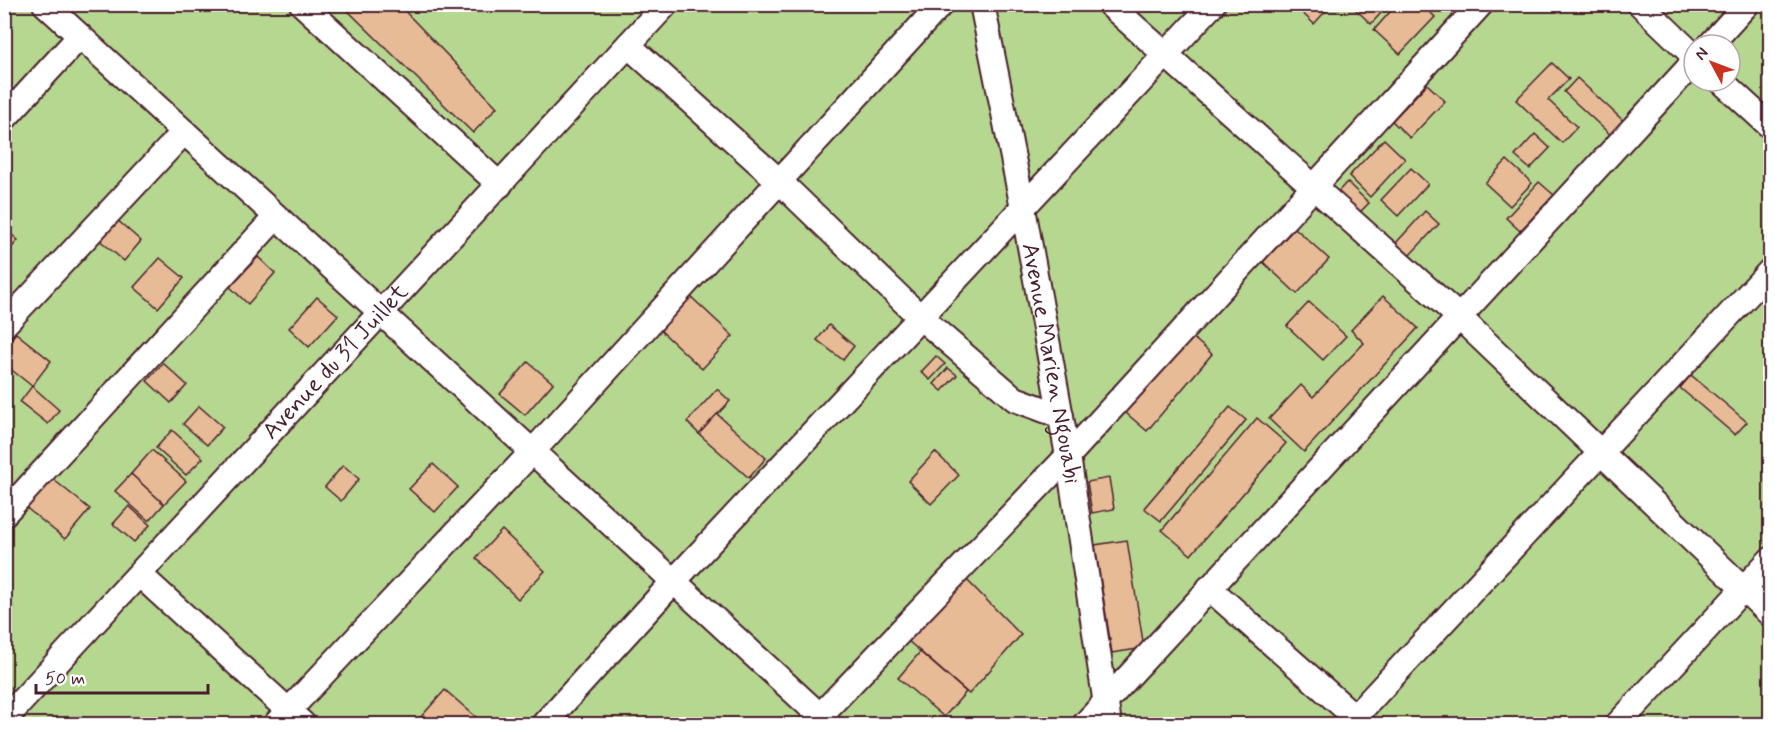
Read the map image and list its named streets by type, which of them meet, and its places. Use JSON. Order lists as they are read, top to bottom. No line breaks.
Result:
{"streets":{"street":["Avenue du 31 Juillet","Avenue Marien Ngouabi"]},"scale_bar":"50 m","north":"top left"}
